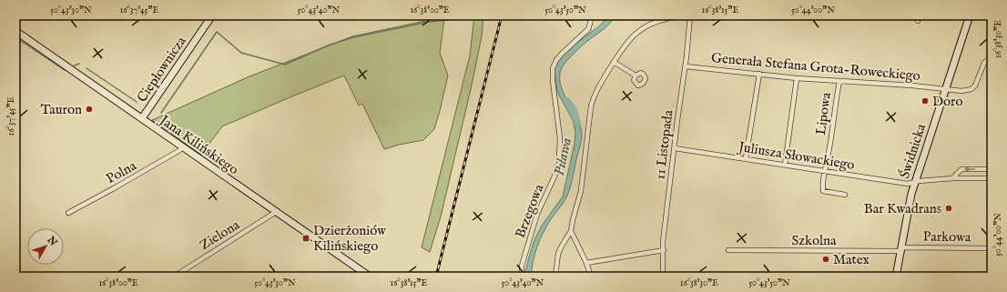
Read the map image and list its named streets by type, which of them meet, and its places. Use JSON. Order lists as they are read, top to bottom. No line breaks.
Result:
{"streets":{"street":["Generała Stefana Grota-Roweckiego","Ciepłownicza","Lipowa","Jana Kilińskiego","11 Listopada","Świdnicka","Juliusza Słowackiego","Polna","Brzegowa","Zielona","Parkowa","Szkolna"]},"crossings":[["Generała Stefana Grota-Roweckiego","Lipowa"],["Generała Stefana Grota-Roweckiego","11 Listopada"],["Generała Stefana Grota-Roweckiego","Świdnicka"],["Ciepłownicza","Jana Kilińskiego"],["Lipowa","Juliusza Słowackiego"],["Jana Kilińskiego","Polna"],["Jana Kilińskiego","Zielona"],["11 Listopada","Juliusza Słowackiego"],["Świdnicka","Juliusza Słowackiego"],["Świdnicka","Parkowa"],["Świdnicka","Szkolna"],["Parkowa","Szkolna"]],"water":["Piława"],"places":{"other":["Doro","Tauron","Bar Kwadrans","Matex"],"transit":["Dzierżoniów Kilińskiego"]},"north":"top right","coordinates":["50°43'30\"N","16°37'45\"E","50°43'40\"N","16°38'00\"E","50°43'50\"N","16°38'15\"E","50°44'00\"N","16°38'30\"E"]}
